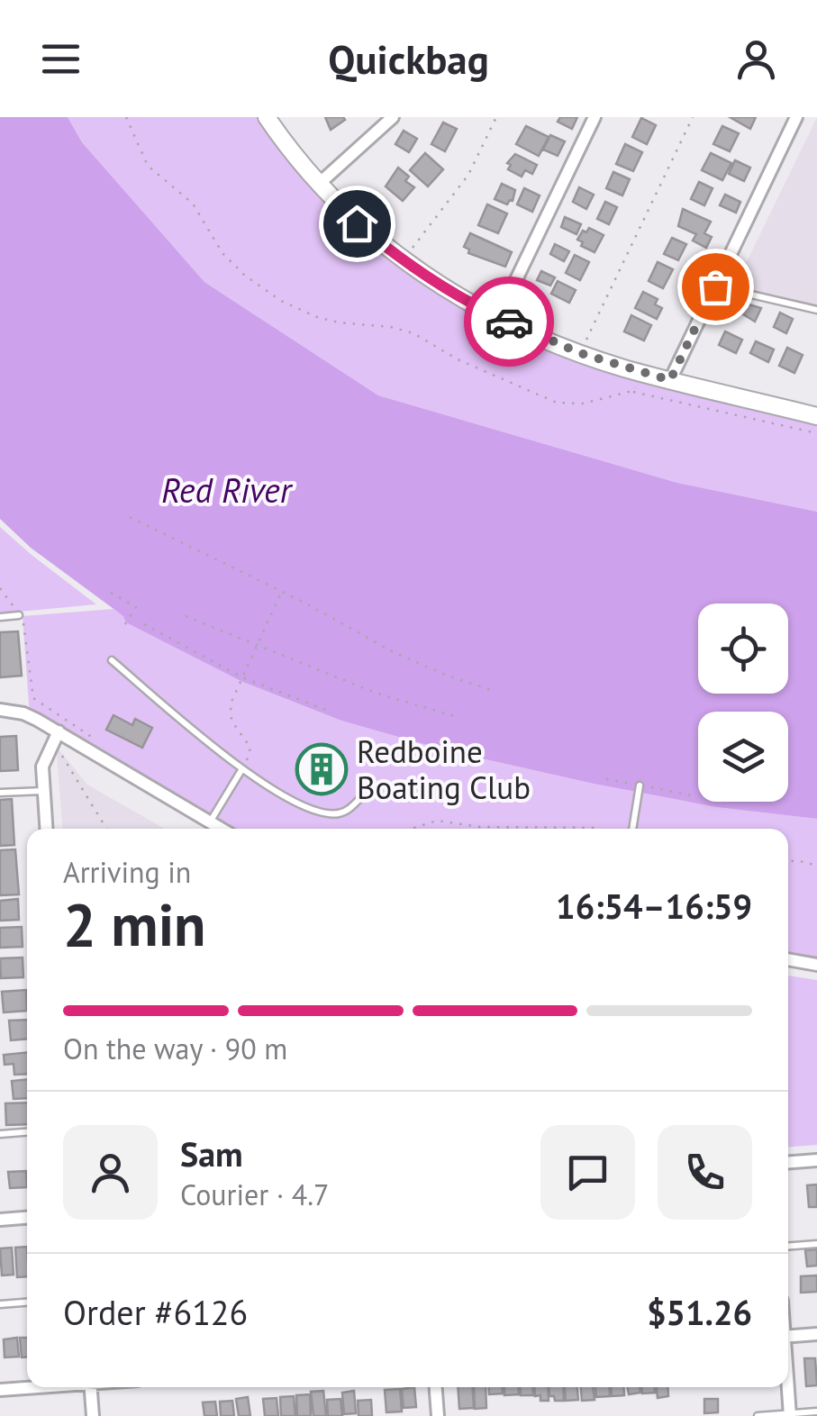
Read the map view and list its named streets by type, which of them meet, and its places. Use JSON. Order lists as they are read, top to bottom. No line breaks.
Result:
{"water":["Red River"],"places":{"building":["Redboine Boating Club"]},"page":{"header":"Quickbag","heading":["2 min","Arriving in","16:54–16:59"],"panel":["Sam","Courier · 4.7","Order #6126","$51.26"],"bar":"On the way · 90 m"}}
